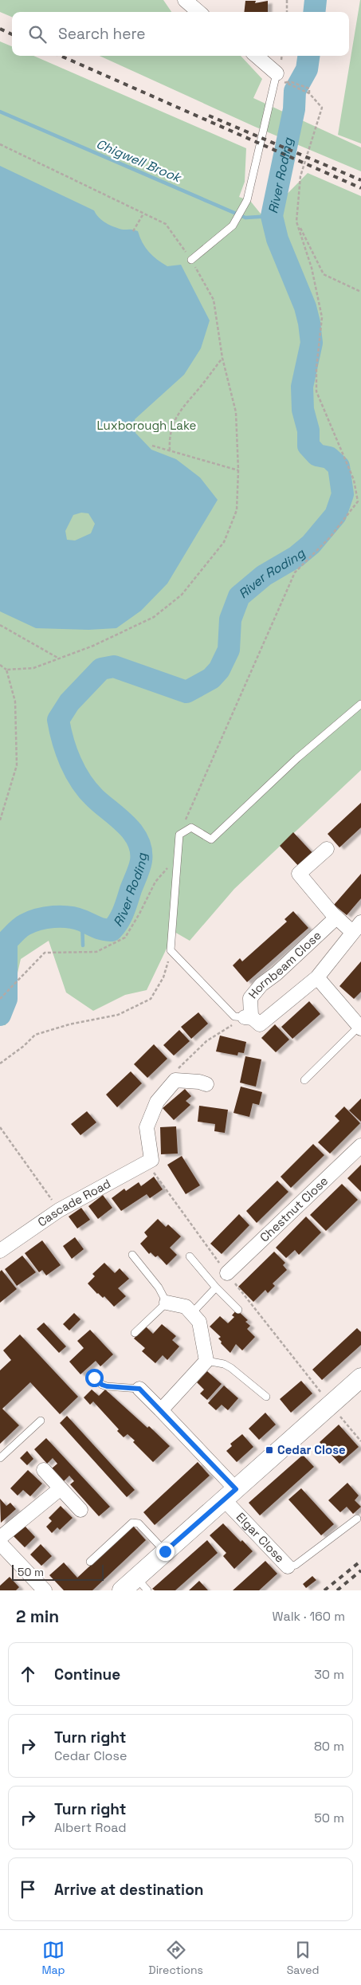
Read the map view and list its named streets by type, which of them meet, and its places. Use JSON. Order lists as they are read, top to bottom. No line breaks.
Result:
{"streets":{"street":["Hornbeam Close","Cascade Road","Chestnut Close","Elgar Close"]},"water":["Chigwell Brook","River Roding"],"parks":["Luxborough Lake"],"places":{"transit":["Cedar Close"]},"scale_bar":"50 m","page":{"search":"Search here","scale":"50 m","heading":["2 min","Walk · 160 m"],"list":[["Continue","30 m"],["Turn right","Cedar Close","80 m"],["Turn right","Albert Road","50 m"],"Arrive at destination"],"nav":["Map","Directions","Saved"]}}
